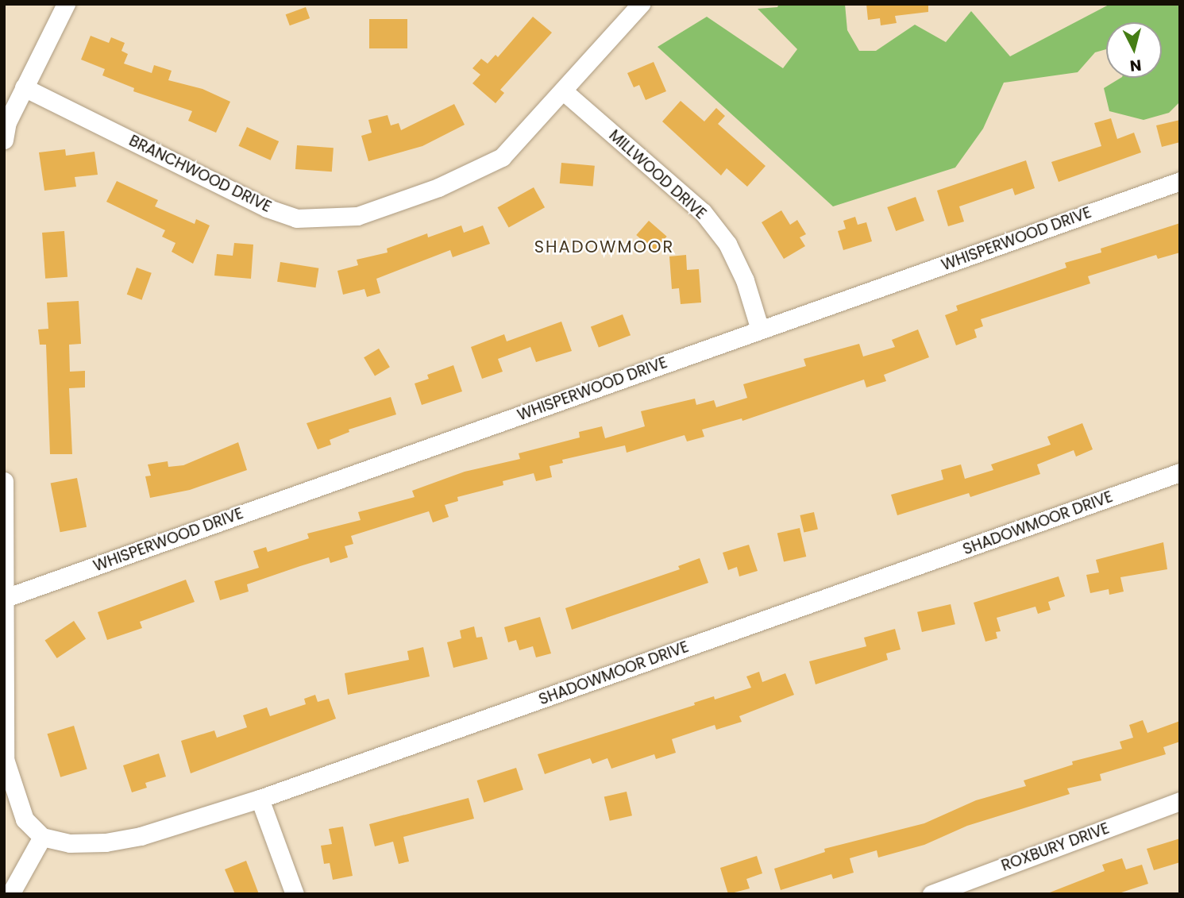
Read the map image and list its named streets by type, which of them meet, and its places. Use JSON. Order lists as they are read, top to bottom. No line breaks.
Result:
{"streets":{"street":["BRANCHWOOD DRIVE","MILLWOOD DRIVE","WHISPERWOOD DRIVE","SHADOWMOOR DRIVE","ROXBURY DRIVE"]},"crossings":[["BRANCHWOOD DRIVE","MILLWOOD DRIVE"],["MILLWOOD DRIVE","WHISPERWOOD DRIVE"]],"districts":["SHADOWMOOR"],"north":"bottom"}
